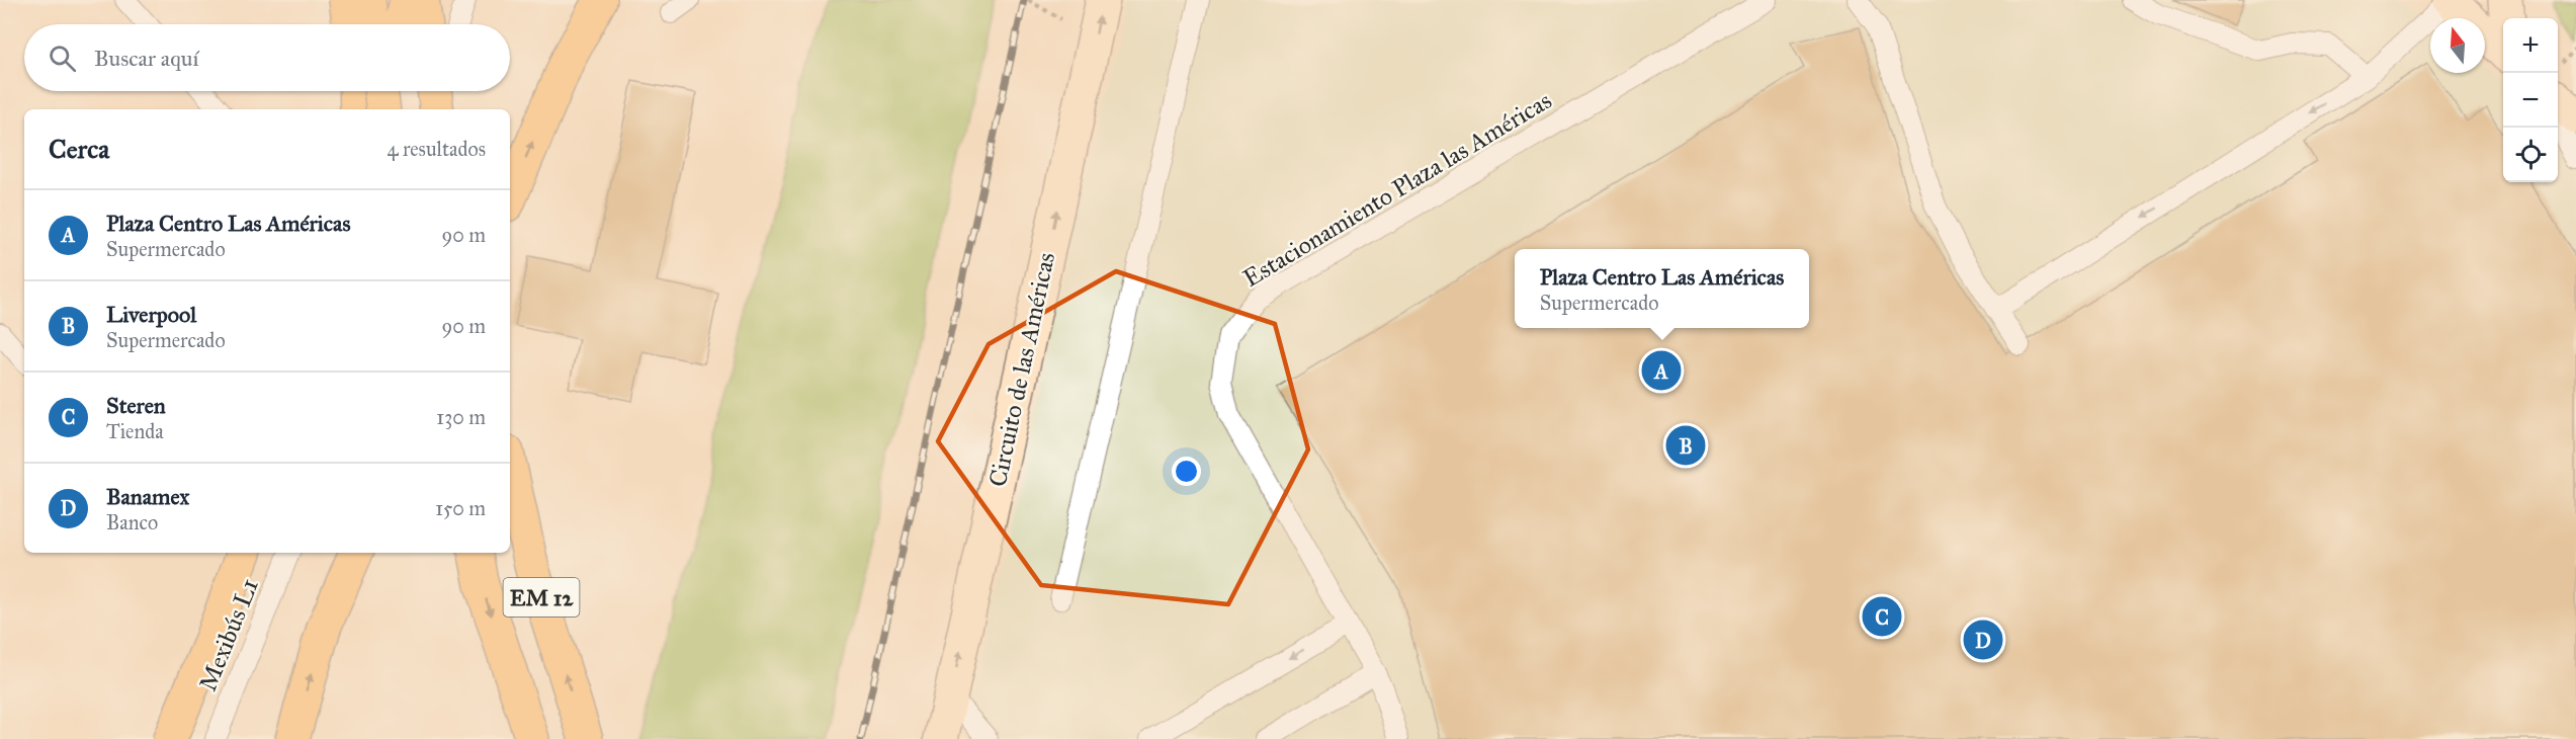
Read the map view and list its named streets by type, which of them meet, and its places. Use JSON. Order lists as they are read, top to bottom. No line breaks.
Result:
{"streets":{"highway":["EM 12"],"main road":["Circuito de las Américas"],"lane":["Estacionamiento Plaza las Américas","Mexibús L1"]},"one_way":["Circuito de las Américas"],"north":"top","page":{"map_buttons":["+","−"],"search":"Buscar aquí","heading":["Cerca","4 resultados"],"list":[{"mark":"A","name":"Plaza Centro Las Américas","note":"Supermercado","value":"90 m"},{"mark":"B","name":"Liverpool","note":"Supermercado","value":"90 m"},{"mark":"C","name":"Steren","note":"Tienda","value":"130 m"},{"mark":"D","name":"Banamex","note":"Banco","value":"150 m"}],"popup":["Plaza Centro Las Américas","Supermercado"],"pins":["A","B","C","D"]}}
